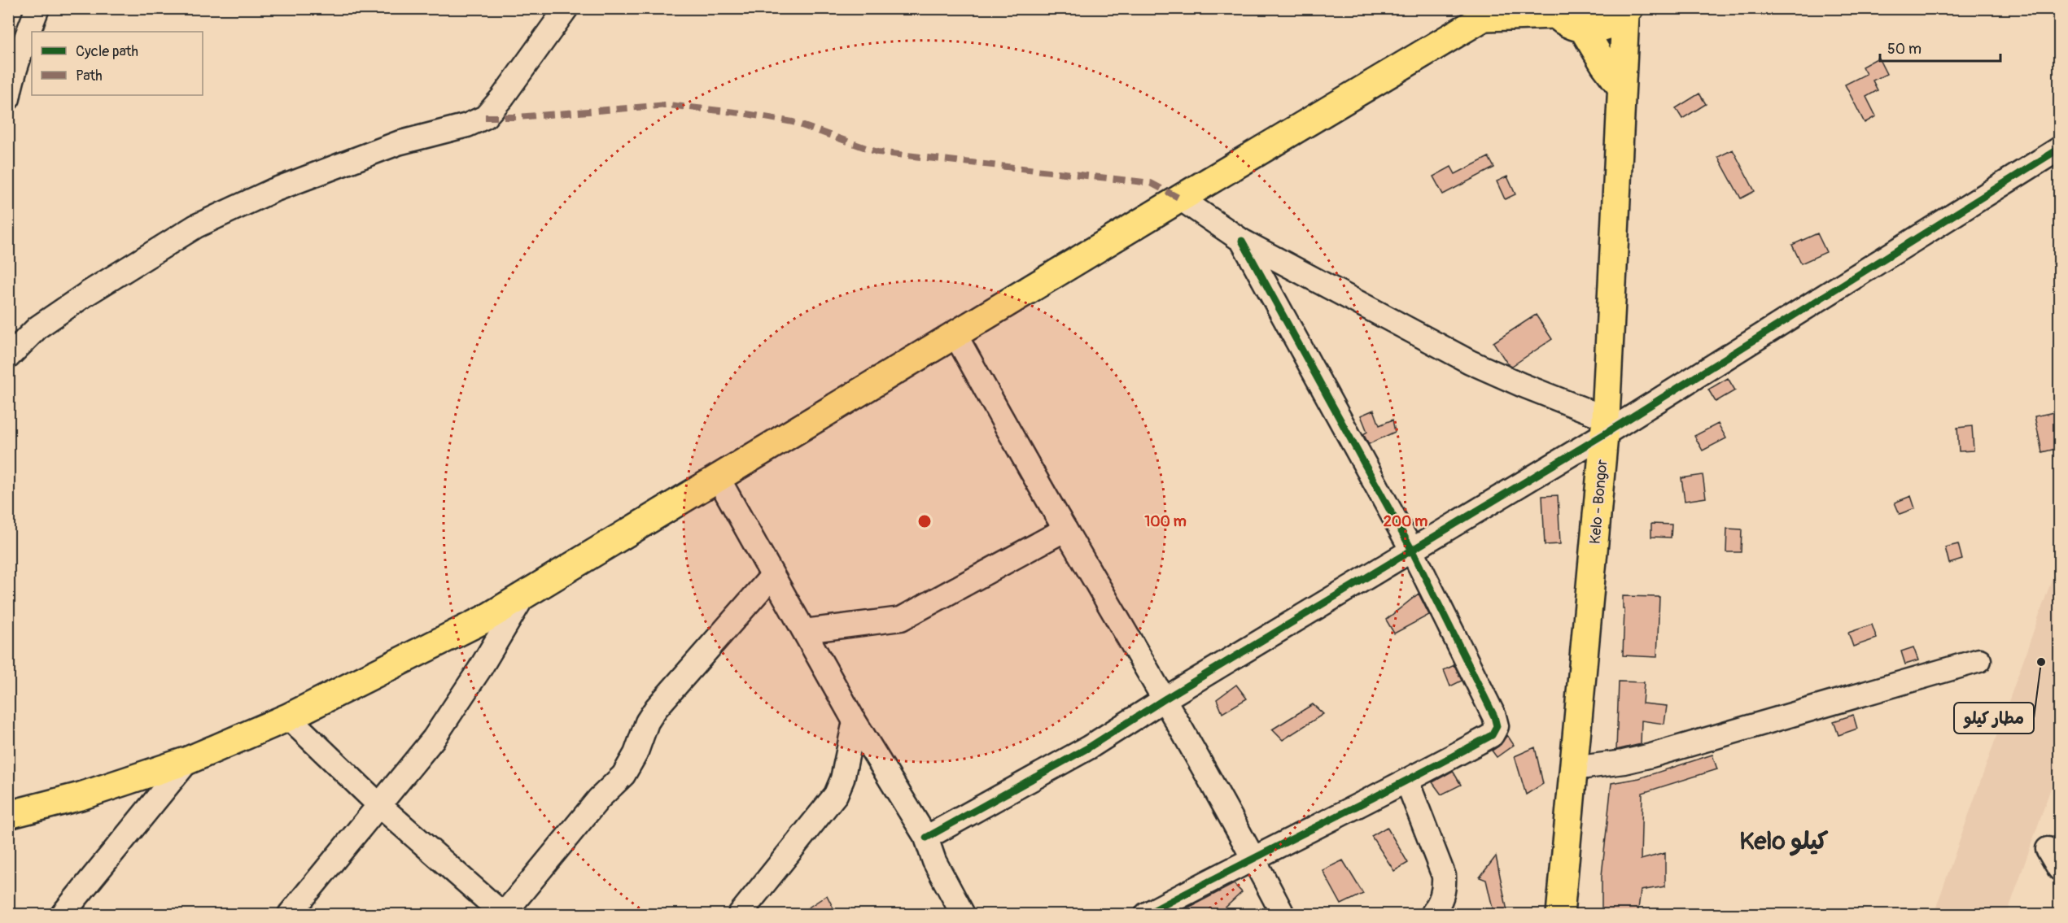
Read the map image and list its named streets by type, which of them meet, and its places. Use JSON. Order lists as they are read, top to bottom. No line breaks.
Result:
{"streets":{"highway":["Kelo - Bongor"]},"districts":["Kelo كيلو"],"places":["مطار كيلو"],"legend":["Cycle path","Path"],"scale_bar":"50 m","rings":["100 m","200 m"]}
